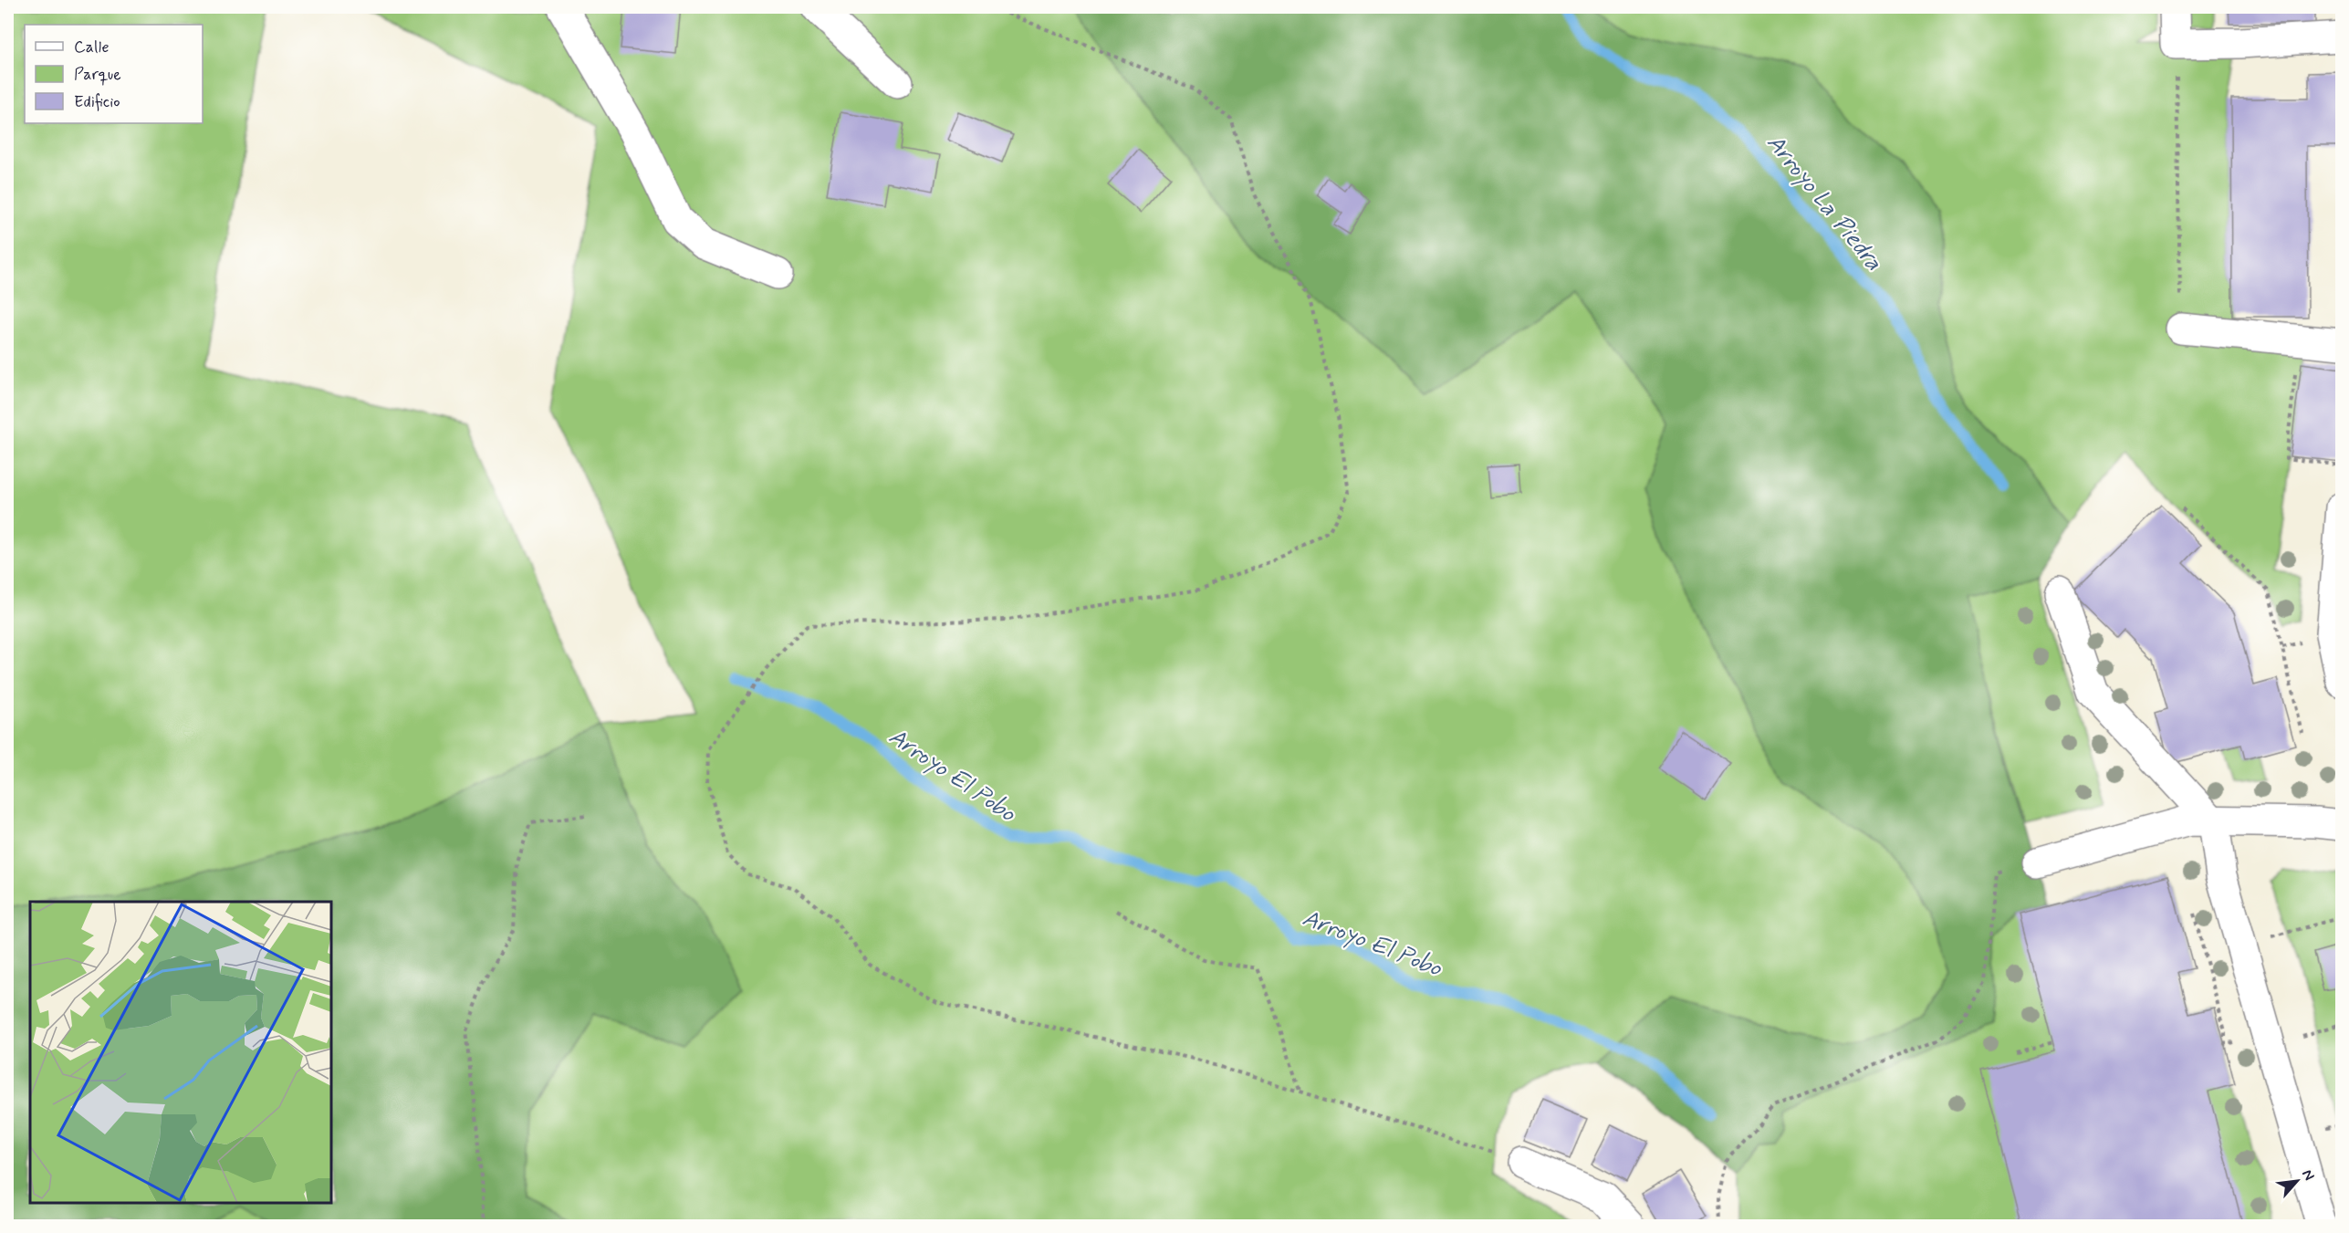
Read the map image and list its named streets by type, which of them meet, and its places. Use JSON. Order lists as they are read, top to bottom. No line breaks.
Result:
{"water":["Arroyo La Piedra","Arroyo El Pobo"],"legend":["Calle","Parque","Edificio"],"north":"top right"}
